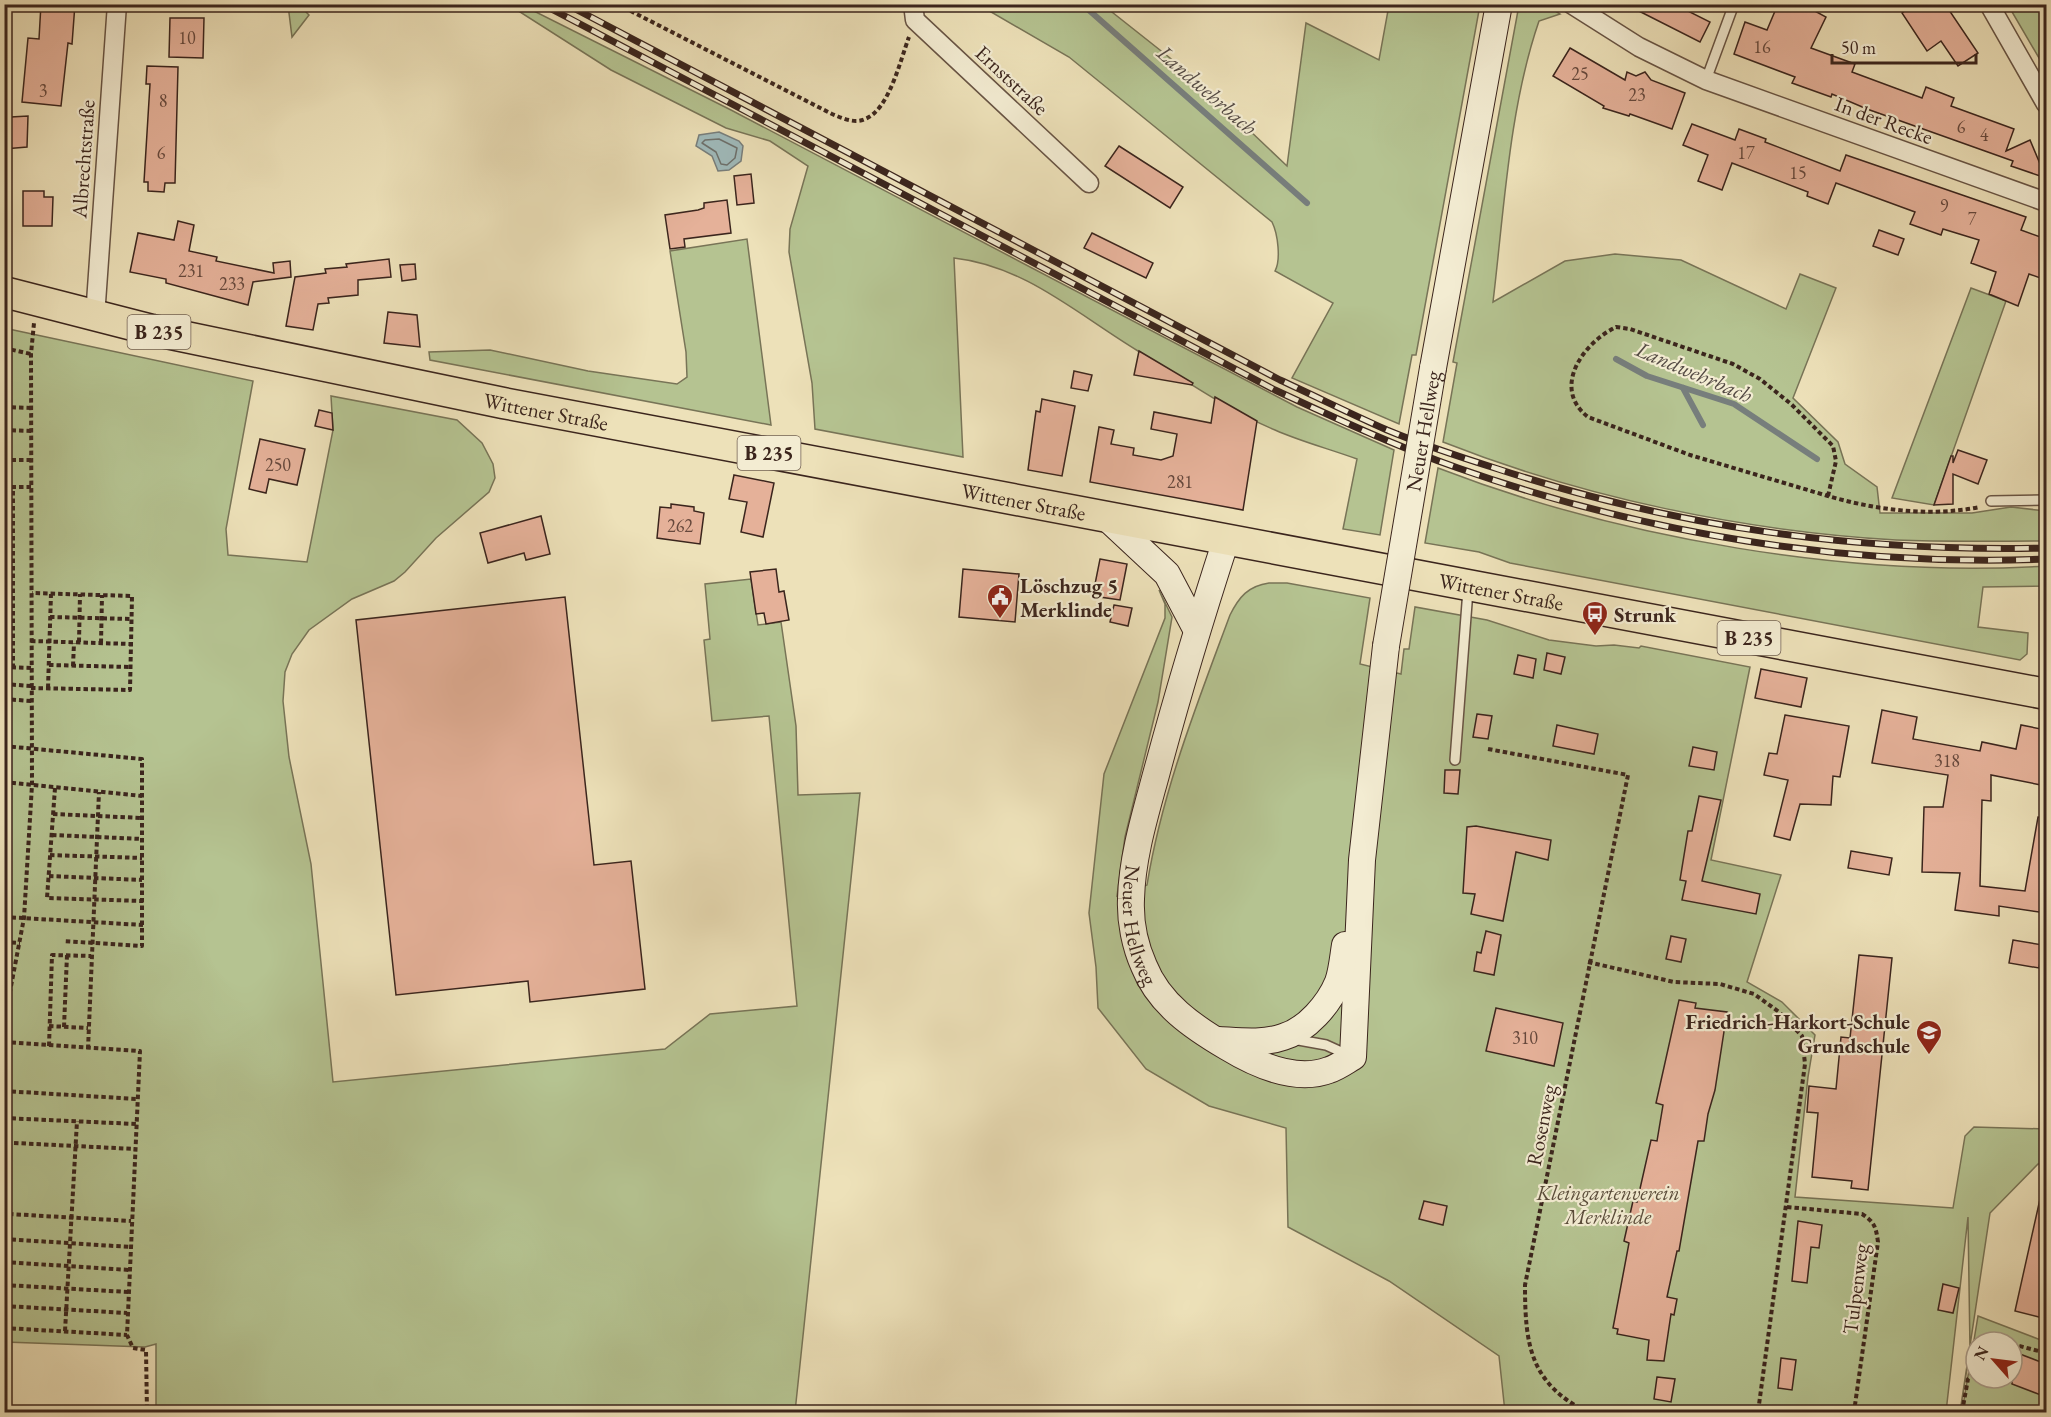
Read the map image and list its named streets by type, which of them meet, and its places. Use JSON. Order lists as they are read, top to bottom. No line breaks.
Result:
{"streets":{"main road":["B 235","Wittener Straße","Neuer Hellweg"],"street":["Ernststraße","In der Recke","Albrechtstraße"],"path":["Rosenweg","Tulpenweg"]},"crossings":[["Albrechtstraße","Wittener Straße"],["Wittener Straße","Neuer Hellweg"]],"water":["Landwehrbach"],"parks":["Kleingartenverein Merklinde"],"places":{"public building":["Löschzug 5 Merklinde"],"bus stop":["Strunk"],"school or university":["Friedrich-Harkort-Schule Grundschule"]},"house_numbers":["10","16","25","3","23","8","6","4","6","17","15","9","7","231","233","250","281","262","318","310"],"scale_bar":"50 m","north":"top left"}
